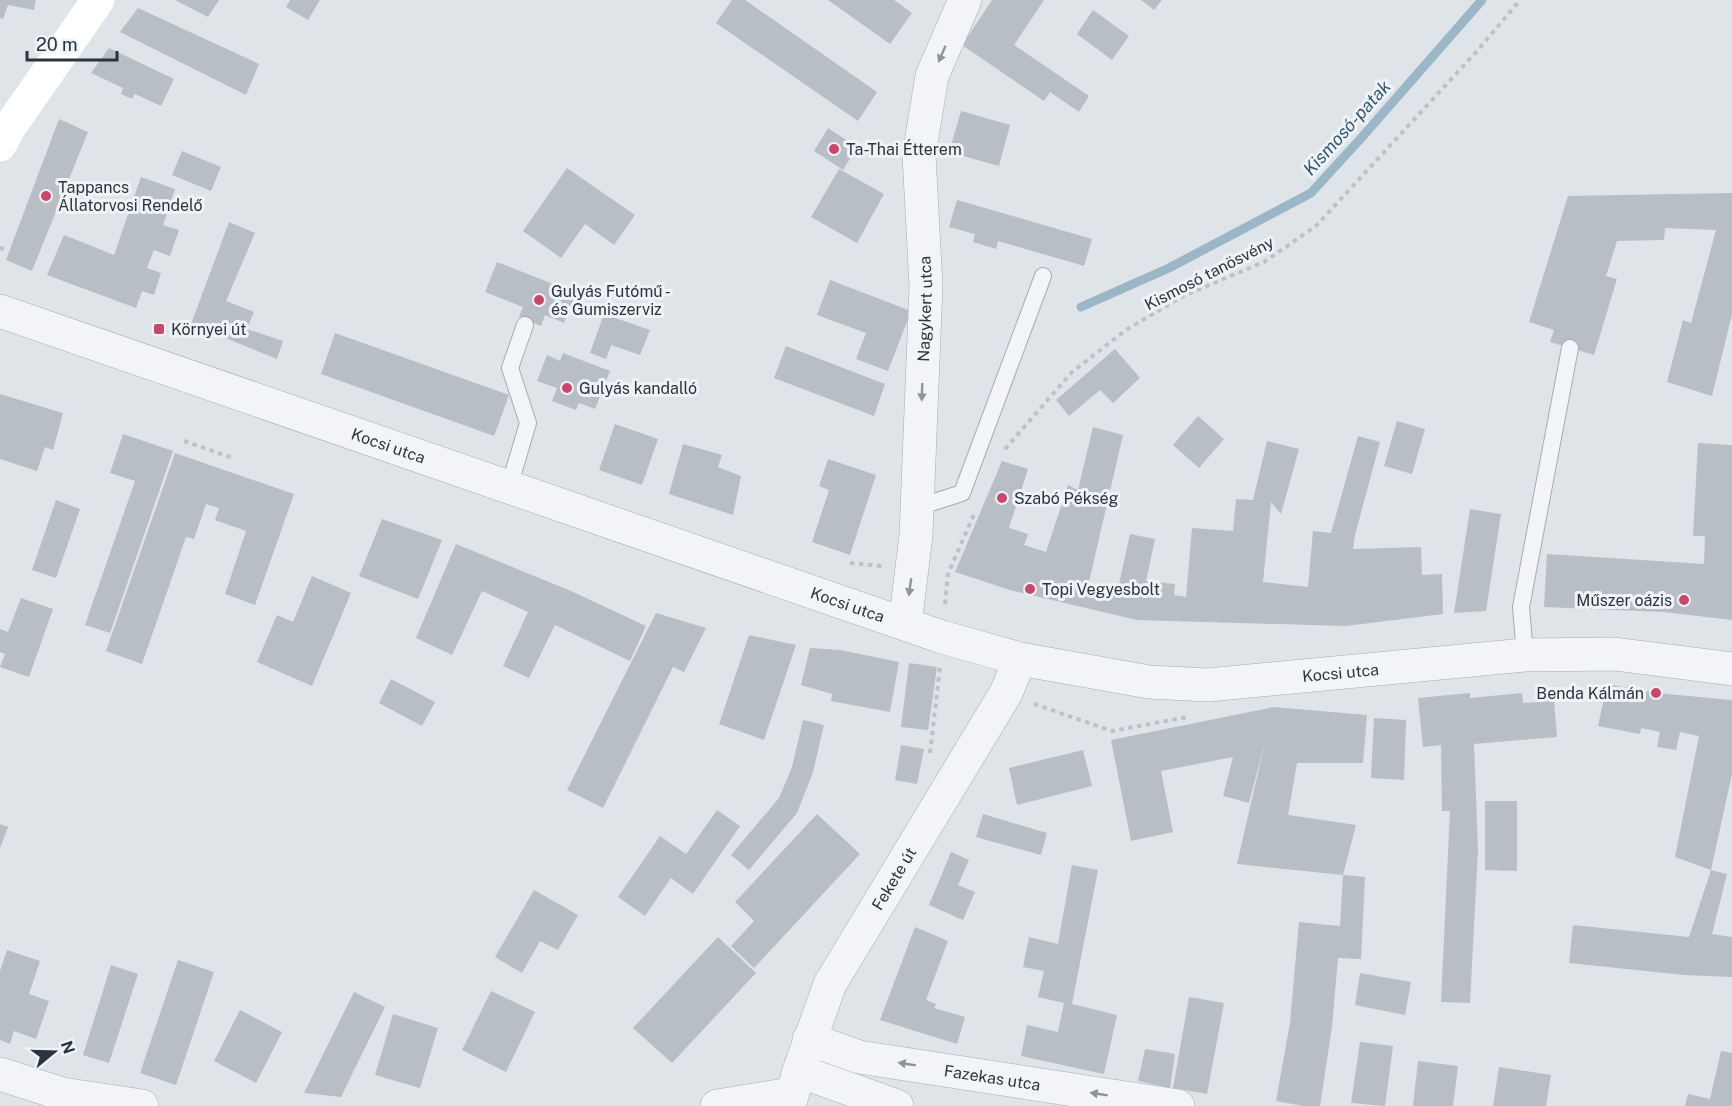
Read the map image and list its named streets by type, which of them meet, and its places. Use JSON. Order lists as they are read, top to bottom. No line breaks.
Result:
{"streets":{"street":["Nagykert utca","Kocsi utca","Fekete út","Fazekas utca"],"path":["Kismosó tanösvény"]},"crossings":[["Nagykert utca","Kocsi utca"],["Kocsi utca","Fekete út"],["Fekete út","Fazekas utca"]],"one_way":["Nagykert utca","Fazekas utca"],"water":["Kismosó-patak"],"places":{"other":["Ta-Thai Étterem","Tappancs Állatorvosi Rendelő","Gulyás Futómű - és Gumiszerviz","Gulyás kandalló","Szabó Pékség","Topi Vegyesbolt","Műszer oázis","Benda Kálmán"],"transit":["Környei út"]},"scale_bar":"20 m","north":"right"}
